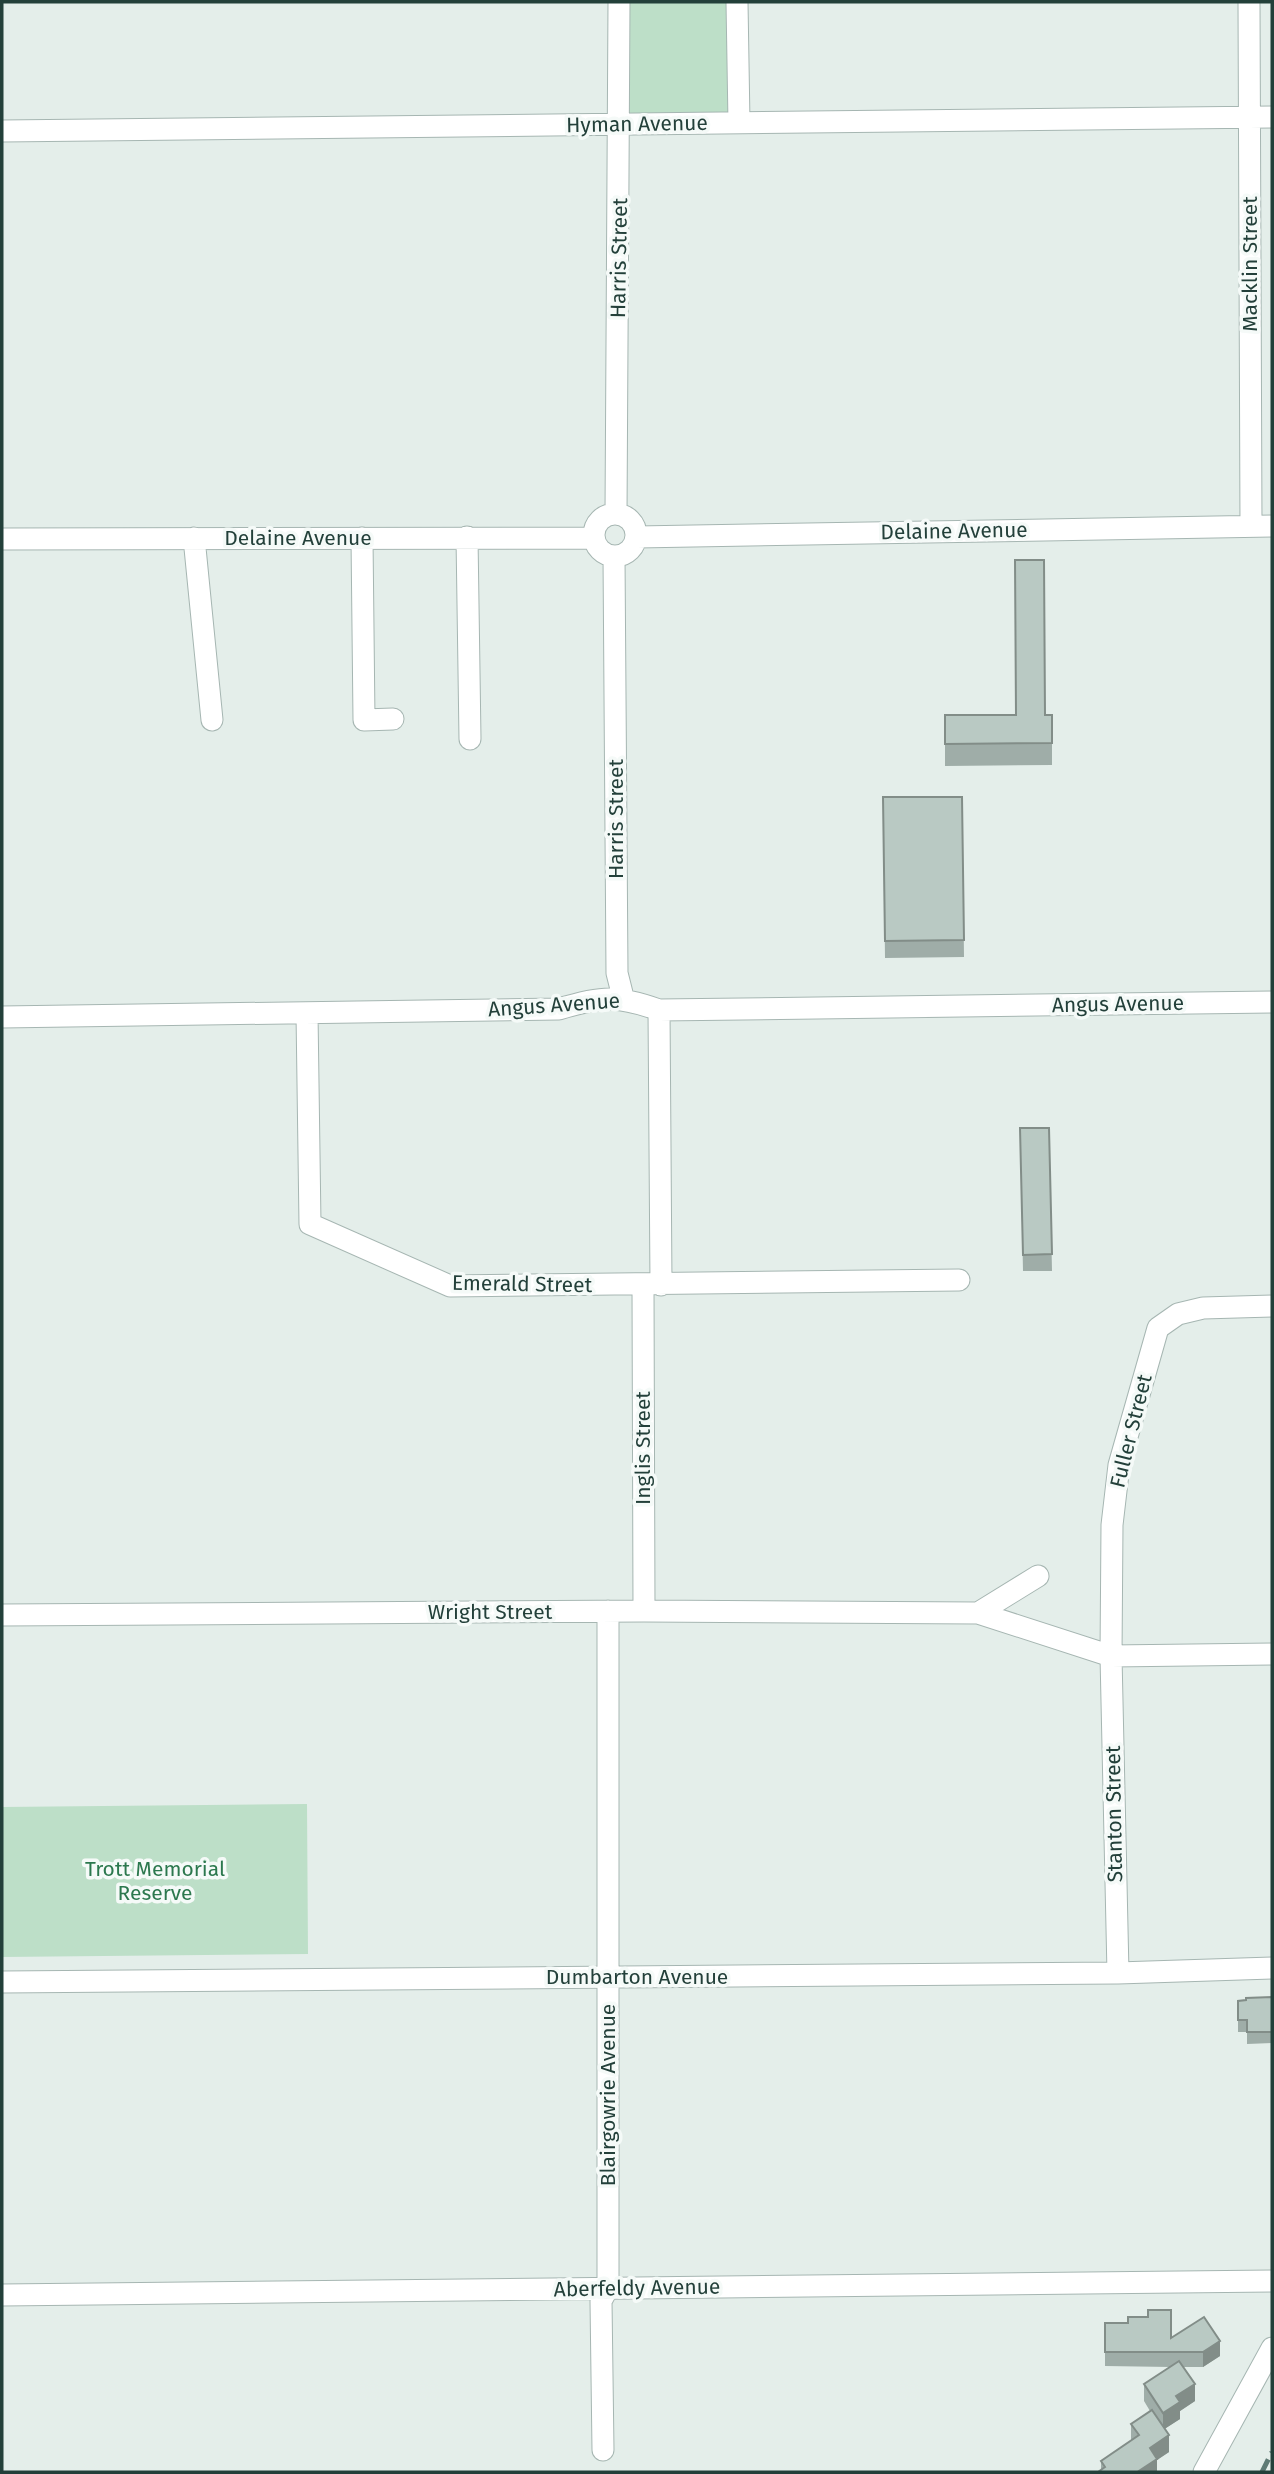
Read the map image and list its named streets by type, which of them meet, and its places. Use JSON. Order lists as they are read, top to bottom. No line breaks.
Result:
{"streets":{"street":["Hyman Avenue","Harris Street","Macklin Street","Delaine Avenue","Angus Avenue","Emerald Street","Fuller Street","Inglis Street","Wright Street","Stanton Street","Dumbarton Avenue","Blairgowrie Avenue","Aberfeldy Avenue"]},"crossings":[["Hyman Avenue","Harris Street"],["Hyman Avenue","Macklin Street"],["Harris Street","Delaine Avenue"],["Harris Street","Angus Avenue"],["Macklin Street","Delaine Avenue"],["Angus Avenue","Emerald Street"],["Angus Avenue","Inglis Street"],["Emerald Street","Inglis Street"],["Fuller Street","Wright Street"],["Fuller Street","Stanton Street"],["Inglis Street","Wright Street"],["Wright Street","Stanton Street"],["Wright Street","Blairgowrie Avenue"],["Stanton Street","Dumbarton Avenue"],["Dumbarton Avenue","Blairgowrie Avenue"],["Blairgowrie Avenue","Aberfeldy Avenue"]],"parks":["Trott Memorial Reserve"]}
